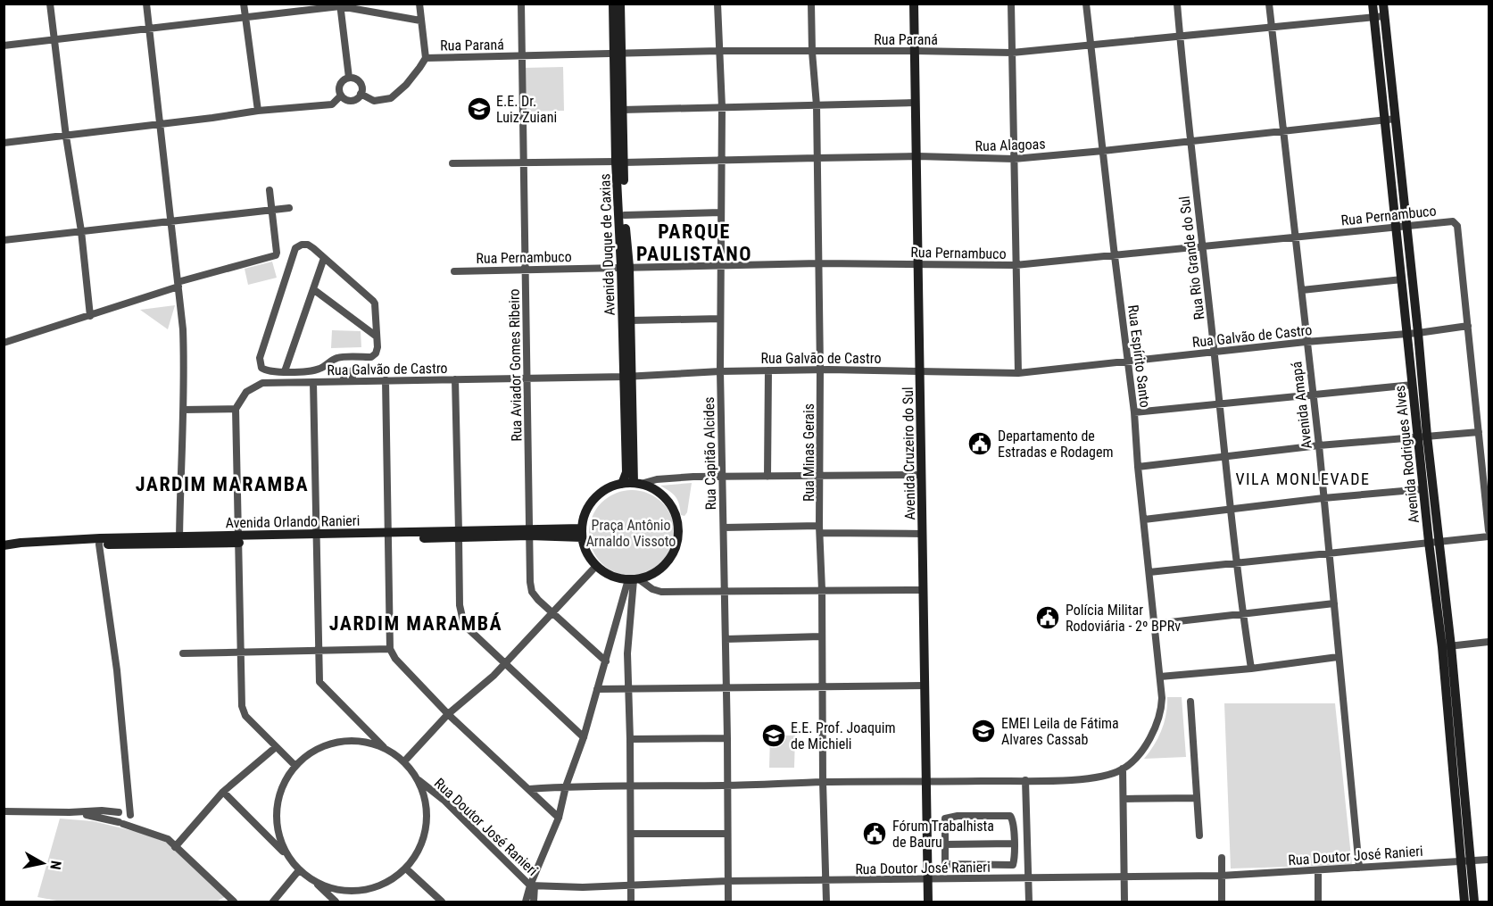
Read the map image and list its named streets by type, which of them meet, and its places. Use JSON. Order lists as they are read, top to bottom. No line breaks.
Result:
{"streets":{"main road":["Avenida Duque de Caxias","Avenida Cruzeiro do Sul","Avenida Rodrigues Alves","Avenida Orlando Ranieri"],"street":["Rua Paraná","Rua Alagoas","Rua Pernambuco","Rua Rio Grande do Sul","Rua Galvão de Castro","Rua Espírito Santo","Rua Aviador Gomes Ribeiro","Avenida Amapá","Rua Minas Gerais","Rua Capitão Alcides","Rua Doutor José Ranieri"]},"crossings":[["Rua Paraná","Avenida Duque de Caxias"],["Rua Paraná","Rua Rio Grande do Sul"],["Rua Paraná","Rua Espírito Santo"],["Rua Paraná","Rua Aviador Gomes Ribeiro"],["Rua Paraná","Avenida Amapá"],["Rua Paraná","Rua Minas Gerais"],["Rua Paraná","Rua Capitão Alcides"],["Rua Paraná","Avenida Cruzeiro do Sul"],["Rua Paraná","Avenida Rodrigues Alves"],["Rua Alagoas","Avenida Duque de Caxias"],["Rua Alagoas","Rua Rio Grande do Sul"],["Rua Alagoas","Rua Espírito Santo"],["Rua Alagoas","Rua Aviador Gomes Ribeiro"],["Rua Alagoas","Avenida Amapá"],["Rua Alagoas","Rua Minas Gerais"],["Rua Alagoas","Rua Capitão Alcides"],["Rua Alagoas","Avenida Cruzeiro do Sul"],["Rua Alagoas","Avenida Rodrigues Alves"],["Rua Pernambuco","Avenida Duque de Caxias"],["Rua Pernambuco","Rua Rio Grande do Sul"],["Rua Pernambuco","Rua Galvão de Castro"],["Rua Pernambuco","Rua Espírito Santo"],["Rua Pernambuco","Rua Aviador Gomes Ribeiro"],["Rua Pernambuco","Avenida Amapá"],["Rua Pernambuco","Rua Minas Gerais"],["Rua Pernambuco","Rua Capitão Alcides"],["Rua Pernambuco","Avenida Cruzeiro do Sul"],["Rua Pernambuco","Avenida Rodrigues Alves"],["Avenida Duque de Caxias","Rua Galvão de Castro"],["Avenida Duque de Caxias","Avenida Orlando Ranieri"],["Rua Rio Grande do Sul","Rua Galvão de Castro"],["Rua Galvão de Castro","Rua Espírito Santo"],["Rua Galvão de Castro","Rua Aviador Gomes Ribeiro"],["Rua Galvão de Castro","Avenida Amapá"],["Rua Galvão de Castro","Rua Minas Gerais"],["Rua Galvão de Castro","Rua Capitão Alcides"],["Rua Galvão de Castro","Avenida Cruzeiro do Sul"],["Rua Galvão de Castro","Avenida Rodrigues Alves"],["Rua Aviador Gomes Ribeiro","Avenida Orlando Ranieri"],["Avenida Amapá","Rua Doutor José Ranieri"],["Rua Minas Gerais","Rua Doutor José Ranieri"],["Rua Capitão Alcides","Rua Doutor José Ranieri"],["Avenida Cruzeiro do Sul","Rua Doutor José Ranieri"],["Avenida Rodrigues Alves","Rua Doutor José Ranieri"]],"districts":["PARQUE PAULISTANO","VILA MONLEVADE","JARDIM MARAMBA","JARDIM MARAMBÁ"],"parks":["Praça Antônio Arnaldo Vissoto"],"places":{"school or university":["E.E. Dr. Luiz Zuiani","EMEI Leila de Fátima Alvares Cassab","E.E. Prof. Joaquim de Michieli"],"public building":["Departamento de Estradas e Rodagem","Polícia Militar Rodoviária - 2º BPRv","Fórum Trabalhista de Bauru"]},"north":"right"}
